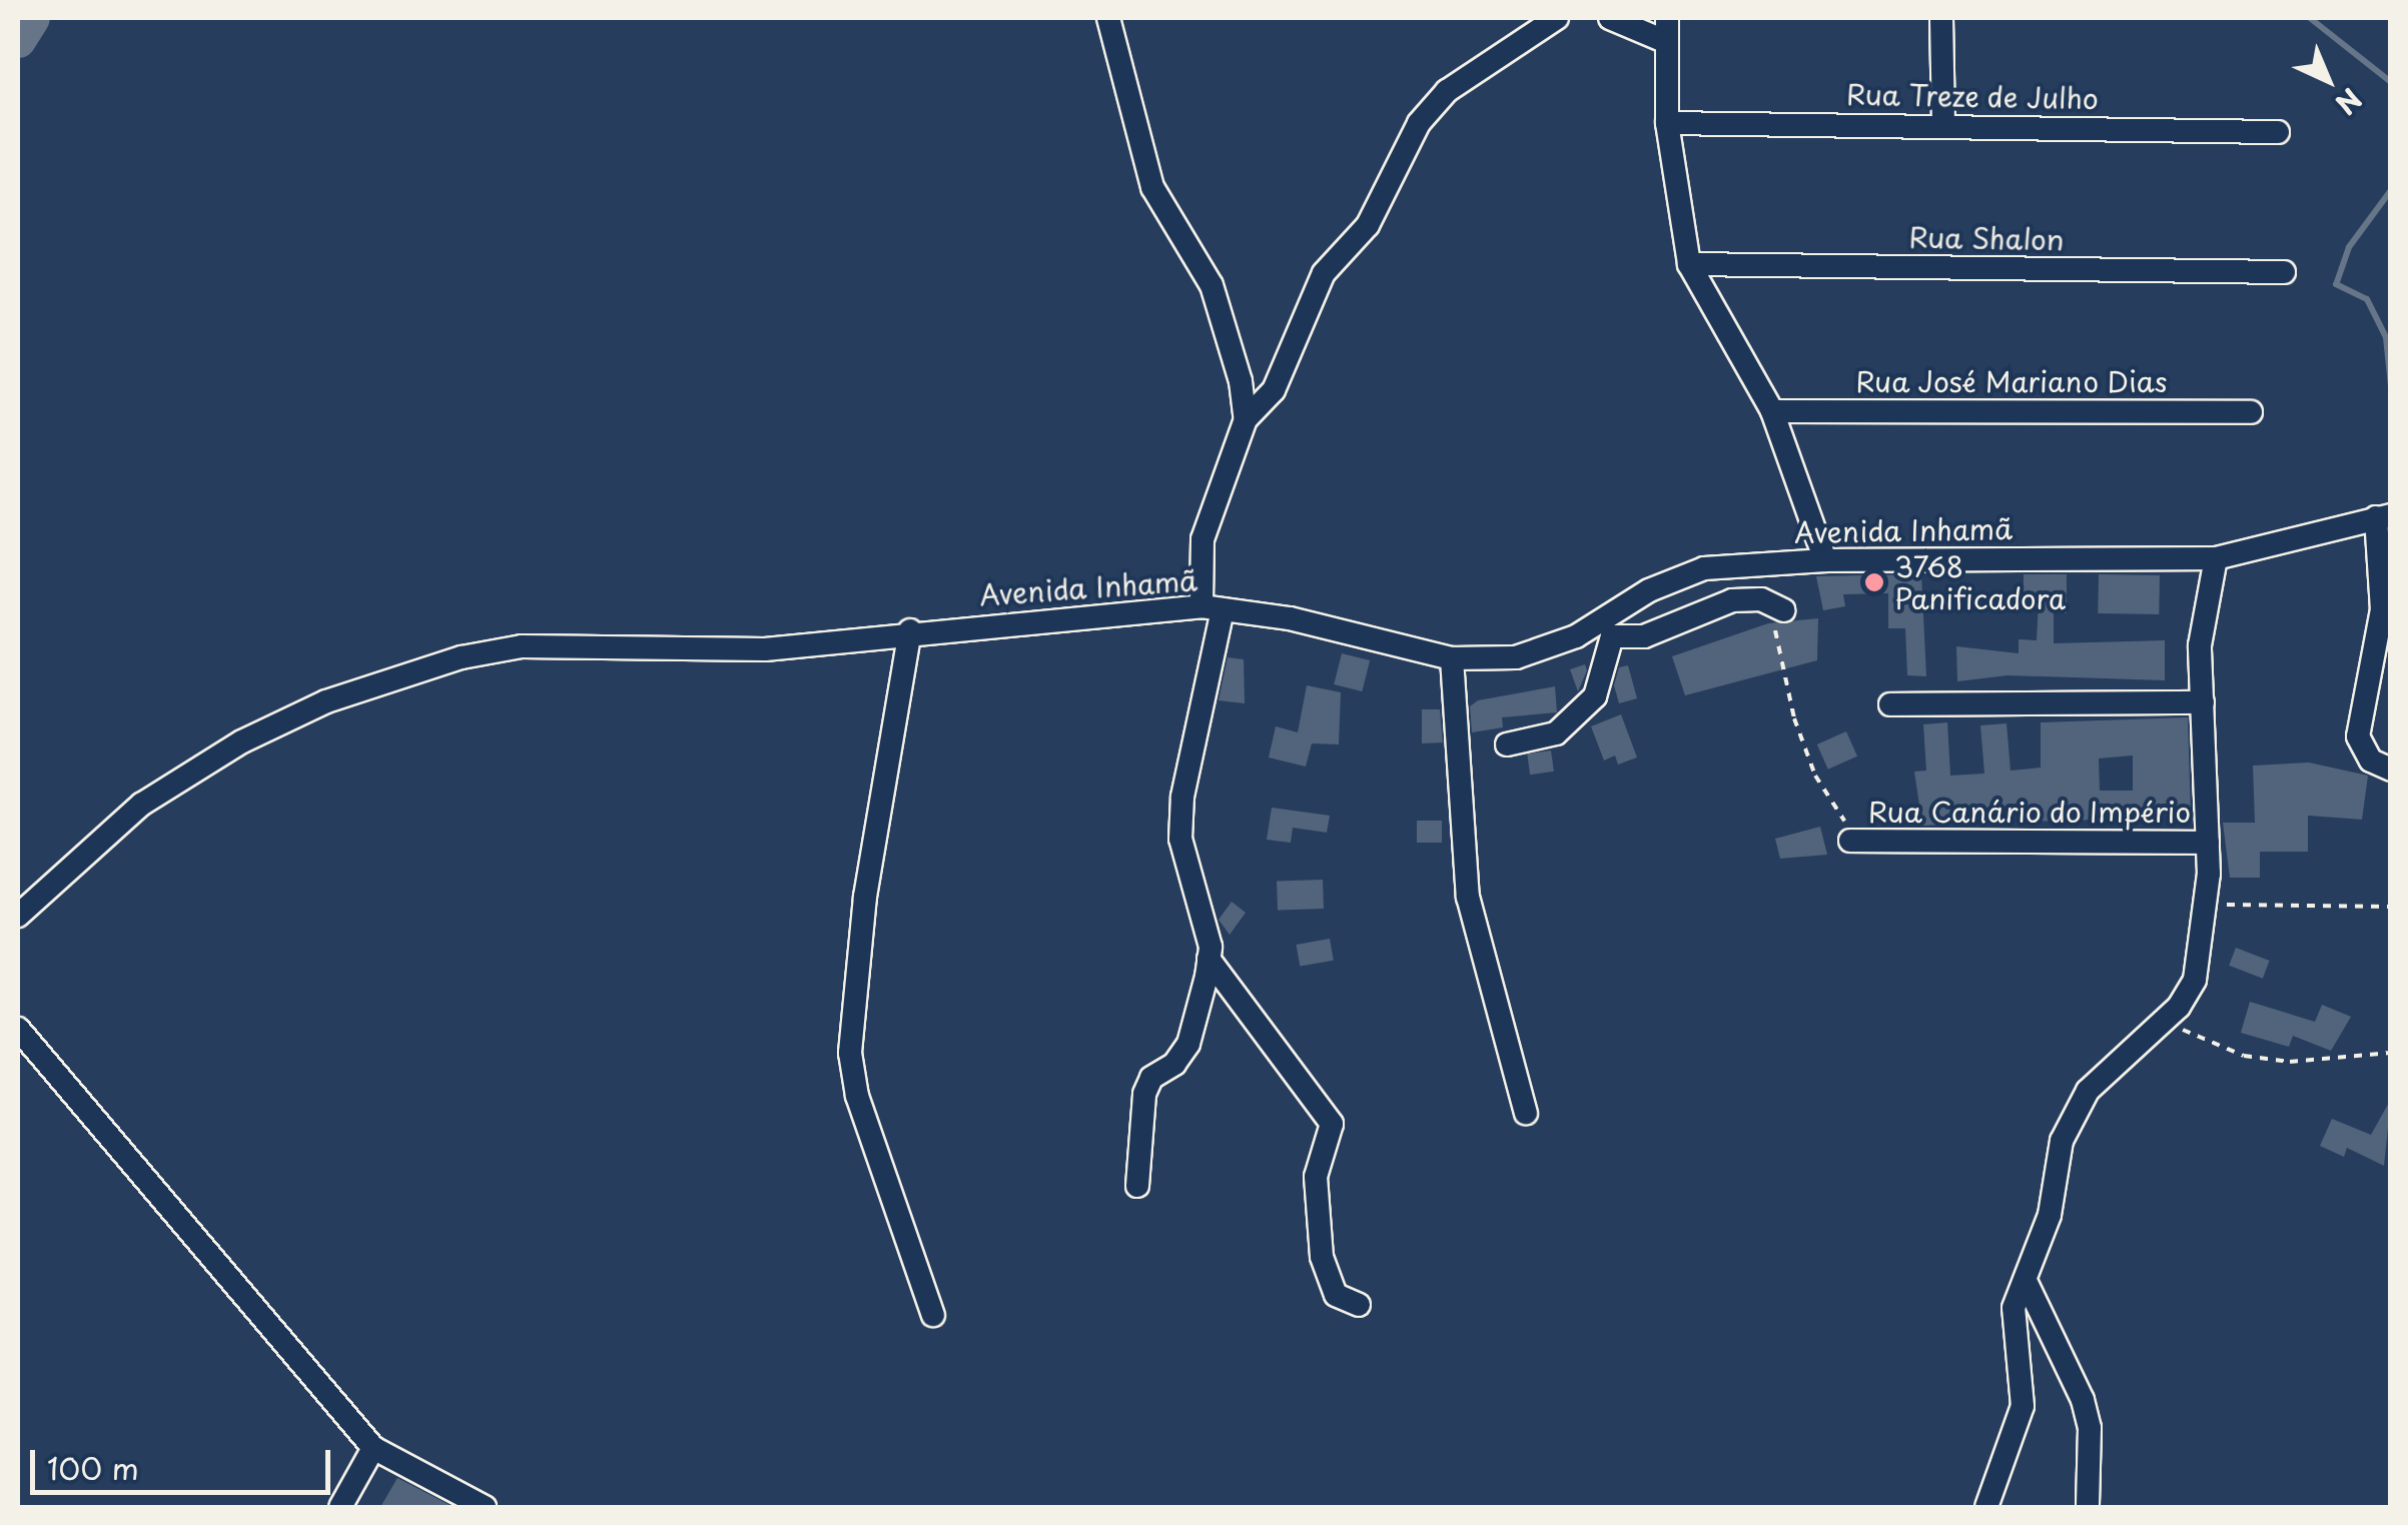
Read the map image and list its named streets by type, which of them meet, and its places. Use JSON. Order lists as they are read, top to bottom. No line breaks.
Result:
{"streets":{"street":["Rua Treze de Julho","Rua Shalon","Rua José Mariano Dias","Avenida Inhamã","Rua Canário do Império"]},"places":["3768 Panificadora"],"scale_bar":"100 m","north":"bottom right"}
